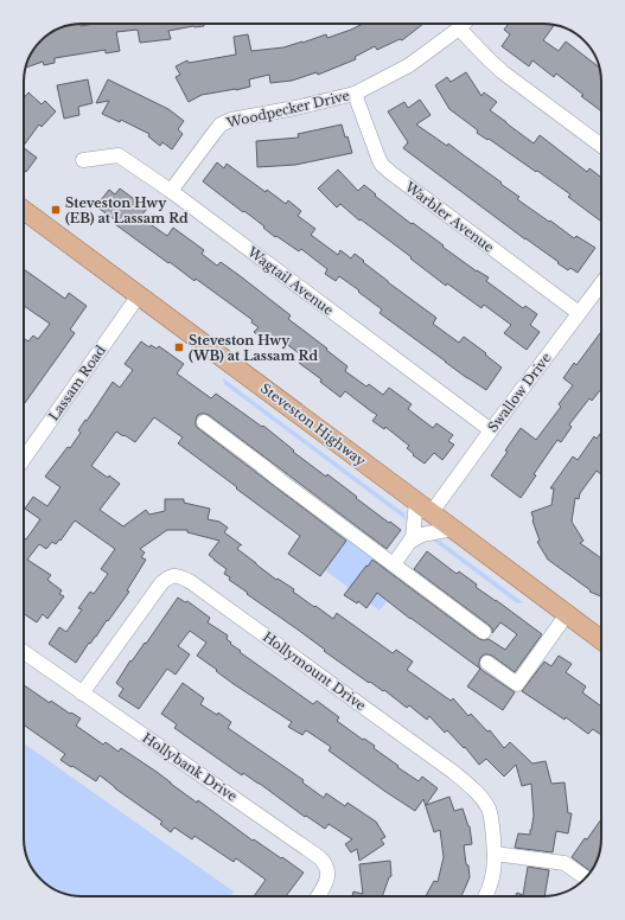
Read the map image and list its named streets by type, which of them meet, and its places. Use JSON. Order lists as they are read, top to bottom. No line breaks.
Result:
{"streets":{"main road":["Steveston Highway"],"street":["Woodpecker Drive","Warbler Avenue","Wagtail Avenue","Lassam Road","Swallow Drive","Hollymount Drive","Hollybank Drive"]},"crossings":[["Woodpecker Drive","Warbler Avenue"],["Woodpecker Drive","Wagtail Avenue"],["Warbler Avenue","Swallow Drive"],["Wagtail Avenue","Swallow Drive"],["Lassam Road","Steveston Highway"],["Swallow Drive","Steveston Highway"],["Hollymount Drive","Hollybank Drive"]],"places":{"transit":["Steveston Hwy (EB) at Lassam Rd","Steveston Hwy (WB) at Lassam Rd"]}}
